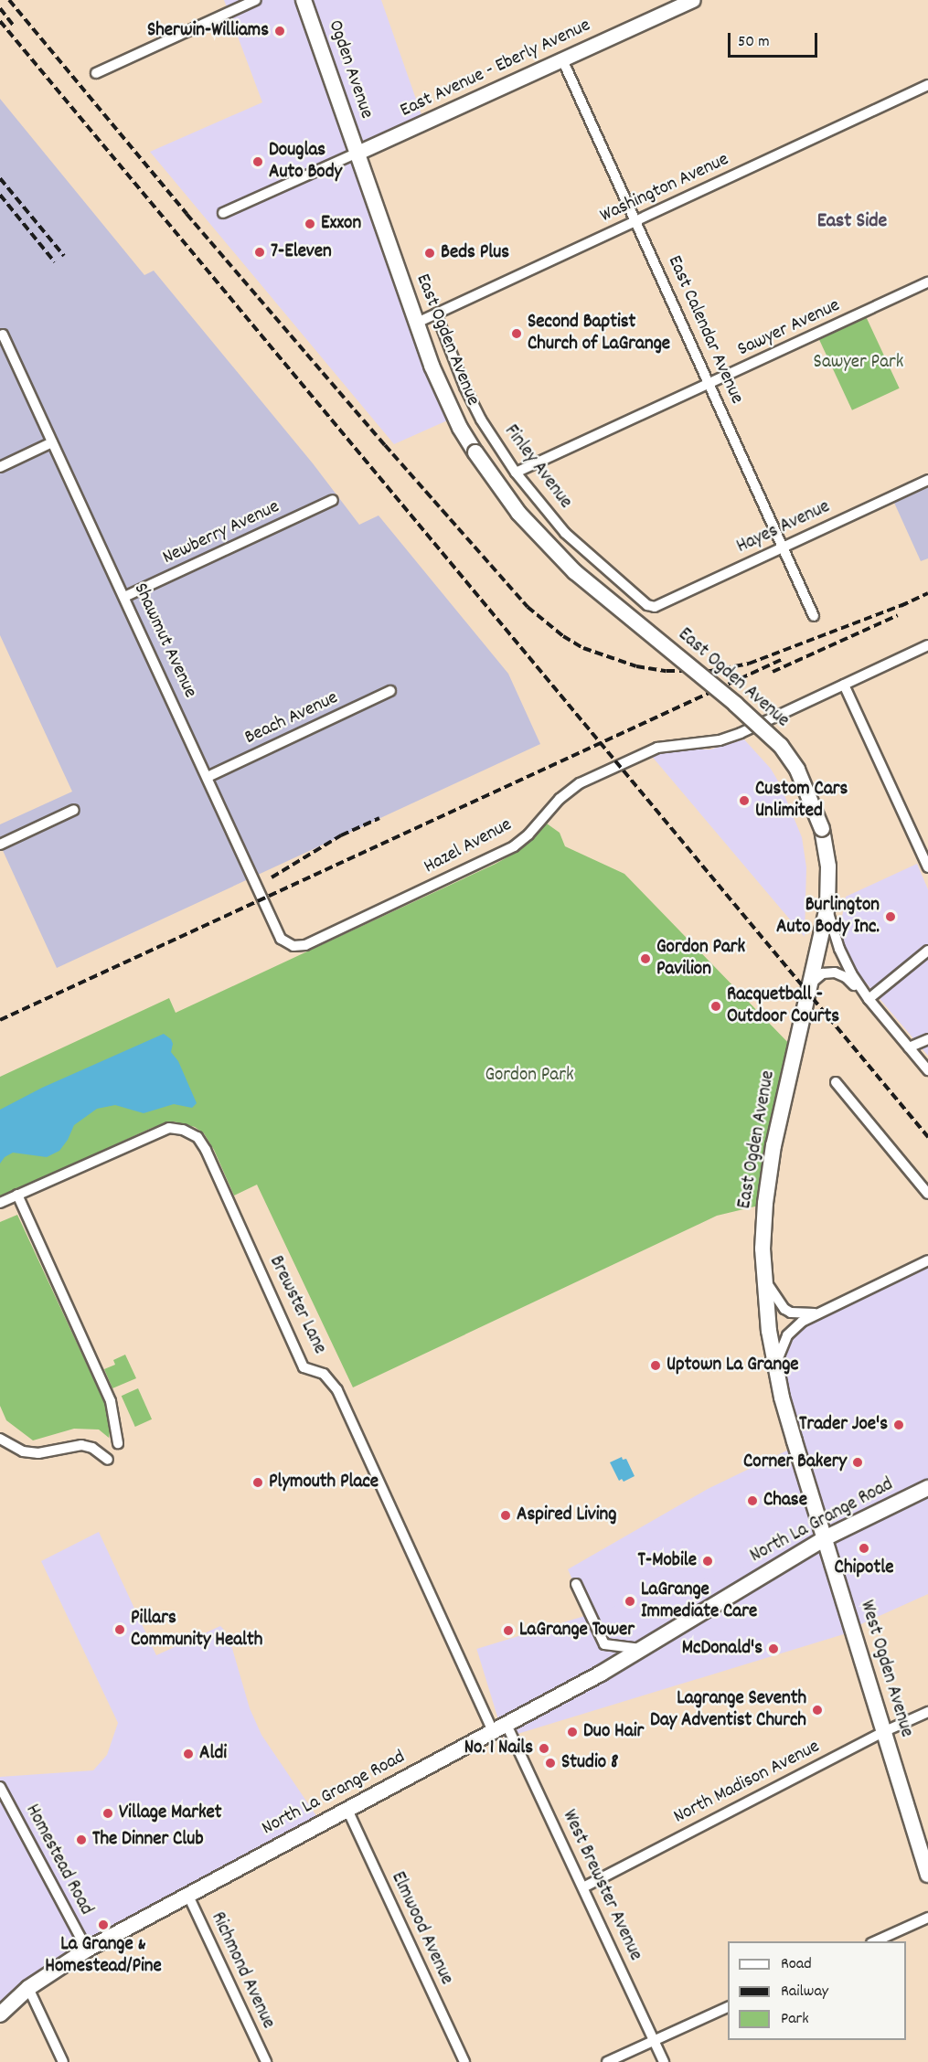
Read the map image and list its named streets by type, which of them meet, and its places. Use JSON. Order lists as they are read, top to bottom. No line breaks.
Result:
{"streets":{"main road":["East Avenue - Eberly Avenue","Ogden Avenue","East Ogden Avenue","North La Grange Road","West Ogden Avenue"],"street":["Washington Avenue","Sawyer Avenue","East Calendar Avenue","Finley Avenue","Hayes Avenue","Newberry Avenue","Shawmut Avenue","Beach Avenue","Hazel Avenue","Brewster Lane","North Madison Avenue","Homestead Road","West Brewster Avenue","Elmwood Avenue","Richmond Avenue"]},"crossings":[["East Avenue - Eberly Avenue","Ogden Avenue"],["East Avenue - Eberly Avenue","East Calendar Avenue"],["East Avenue - Eberly Avenue","East Ogden Avenue"],["Ogden Avenue","East Ogden Avenue"],["Washington Avenue","East Calendar Avenue"],["Washington Avenue","East Ogden Avenue"],["Washington Avenue","Finley Avenue"],["Sawyer Avenue","East Calendar Avenue"],["Sawyer Avenue","Finley Avenue"],["East Calendar Avenue","Hayes Avenue"],["East Ogden Avenue","North La Grange Road"],["East Ogden Avenue","West Ogden Avenue"],["Finley Avenue","Hayes Avenue"],["Newberry Avenue","Shawmut Avenue"],["Shawmut Avenue","Beach Avenue"],["Shawmut Avenue","Hazel Avenue"],["Brewster Lane","North La Grange Road"],["Brewster Lane","West Brewster Avenue"],["North La Grange Road","West Ogden Avenue"],["North La Grange Road","Homestead Road"],["North La Grange Road","West Brewster Avenue"],["North La Grange Road","Elmwood Avenue"],["North La Grange Road","Richmond Avenue"],["West Ogden Avenue","North Madison Avenue"],["North Madison Avenue","West Brewster Avenue"]],"districts":["East Side"],"parks":["Sawyer Park","Gordon Park"],"places":["Sherwin-Williams","Douglas Auto Body","Exxon","7-Eleven","Beds Plus","Second Baptist Church of LaGrange","Custom Cars Unlimited","Burlington Auto Body Inc.","Gordon Park Pavilion","Racquetball - Outdoor Courts","Uptown La Grange","Trader Joe's","Corner Bakery","Plymouth Place","Chase","Aspired Living","Chipotle","T-Mobile","LaGrange Immediate Care","Pillars Community Health","LaGrange Tower","McDonald's","Lagrange Seventh Day Adventist Church","Duo Hair","No. 1 Nails","Aldi","Studio 8","Village Market","The Dinner Club","La Grange & Homestead/Pine"],"legend":["Road","Railway","Park"],"scale_bar":"50 m"}
